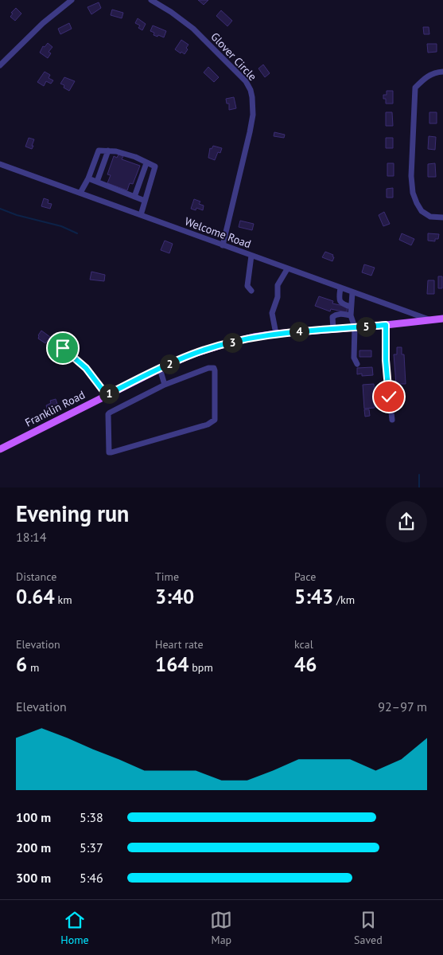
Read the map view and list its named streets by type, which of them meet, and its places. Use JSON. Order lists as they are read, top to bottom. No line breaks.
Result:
{"streets":{"main road":["Franklin Road"],"street":["Glover Circle","Welcome Road"]},"crossings":[["Glover Circle","Welcome Road"],["Welcome Road","Franklin Road"]],"page":{"pins":["5","4","3","2","1"],"heading":["Evening run","18:14"],"stats":[["Distance","0.64 km"],["Time","3:40"],["Pace","5:43 /km"],["Elevation","6 m"],["Heart rate","164 bpm"],["kcal","46"]],"chart":["Elevation","92–97 m"],"list":[{"name":"100 m","note":"5:38"},{"name":"200 m","note":"5:37"},{"name":"300 m","note":"5:46"}],"tabs":["Home","Map","Saved"]}}
